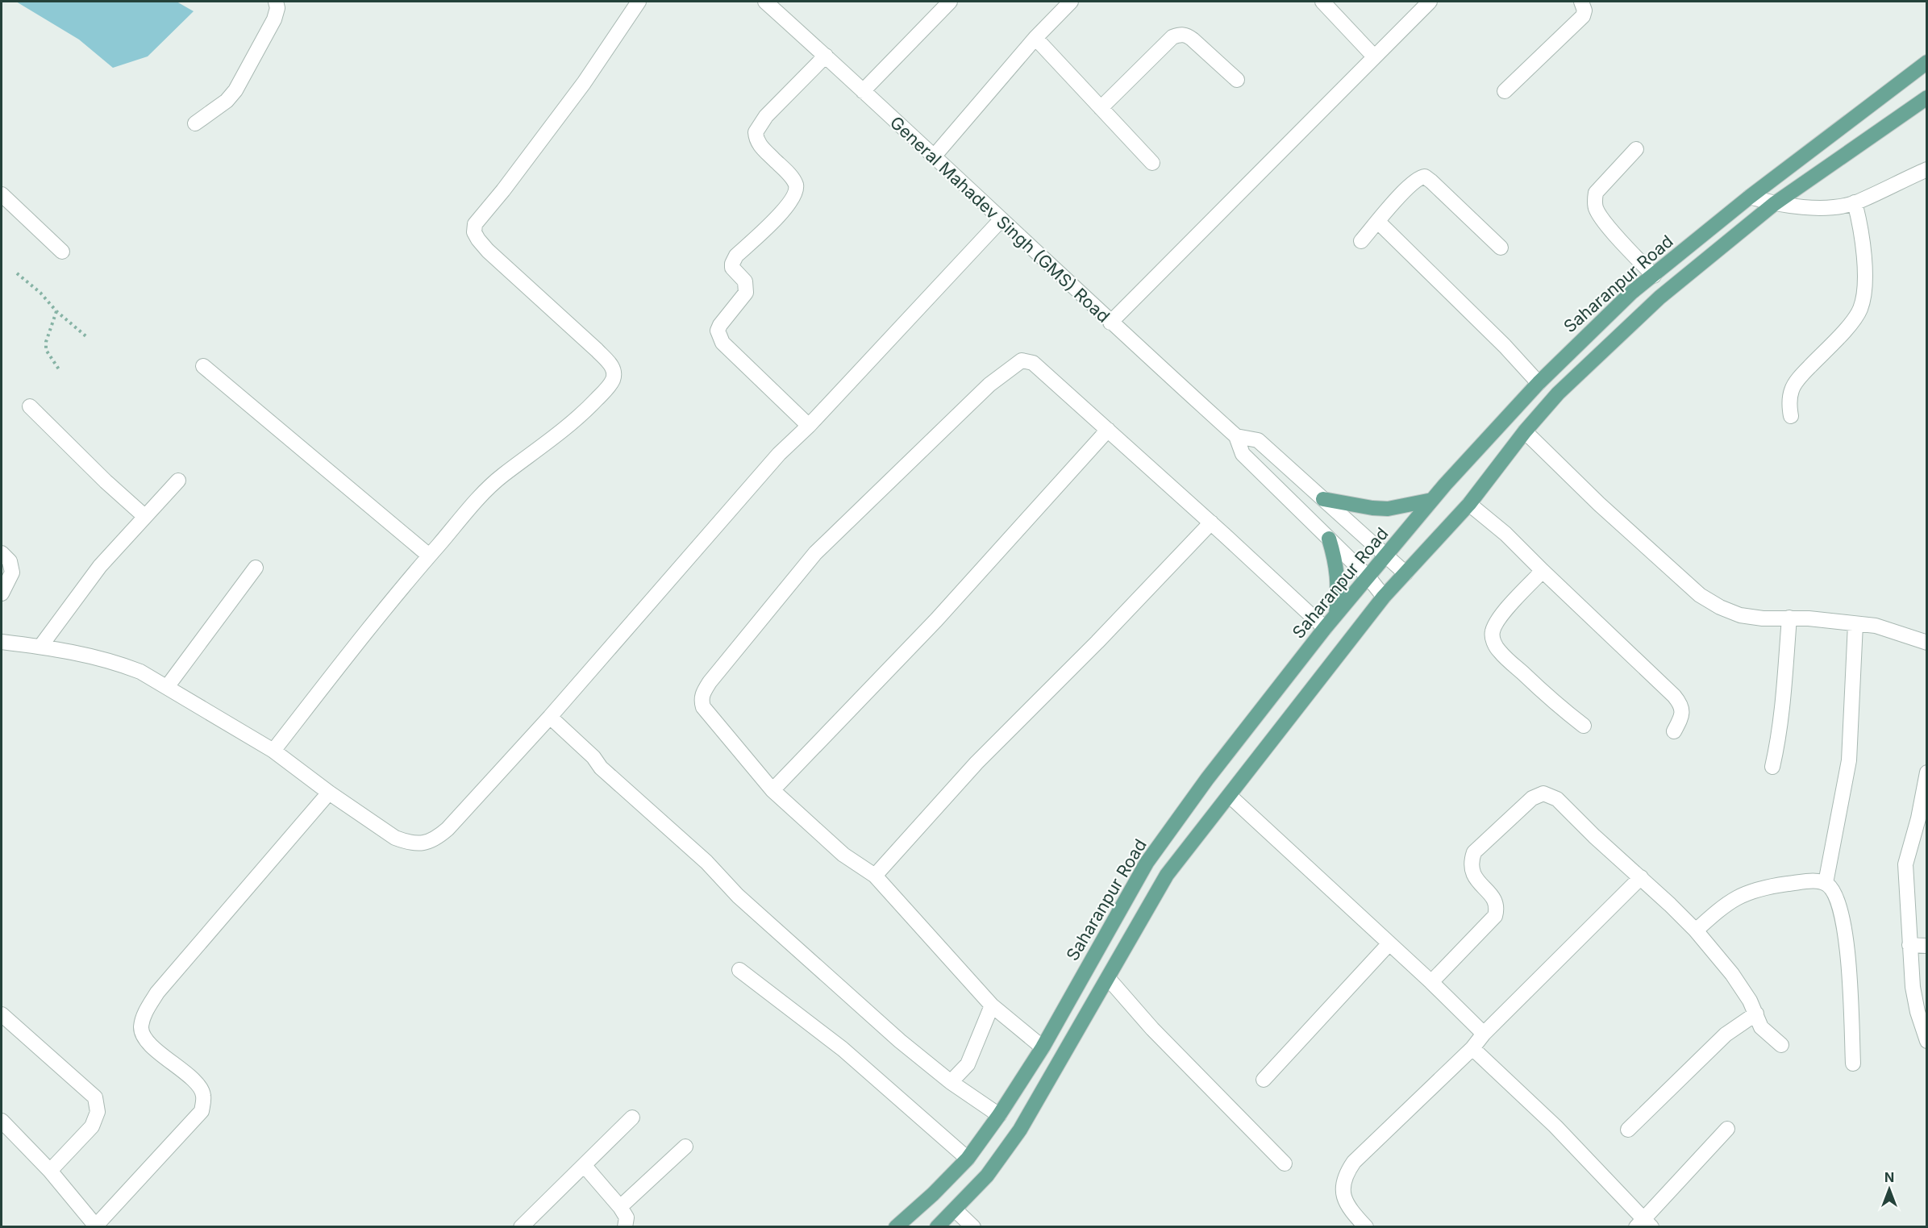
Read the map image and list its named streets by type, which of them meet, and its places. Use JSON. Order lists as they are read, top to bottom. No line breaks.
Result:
{"streets":{"main road":["Saharanpur Road"],"street":["General Mahadev Singh (GMS) Road"]},"crossings":[["General Mahadev Singh (GMS) Road","Saharanpur Road"]],"north":"top"}
